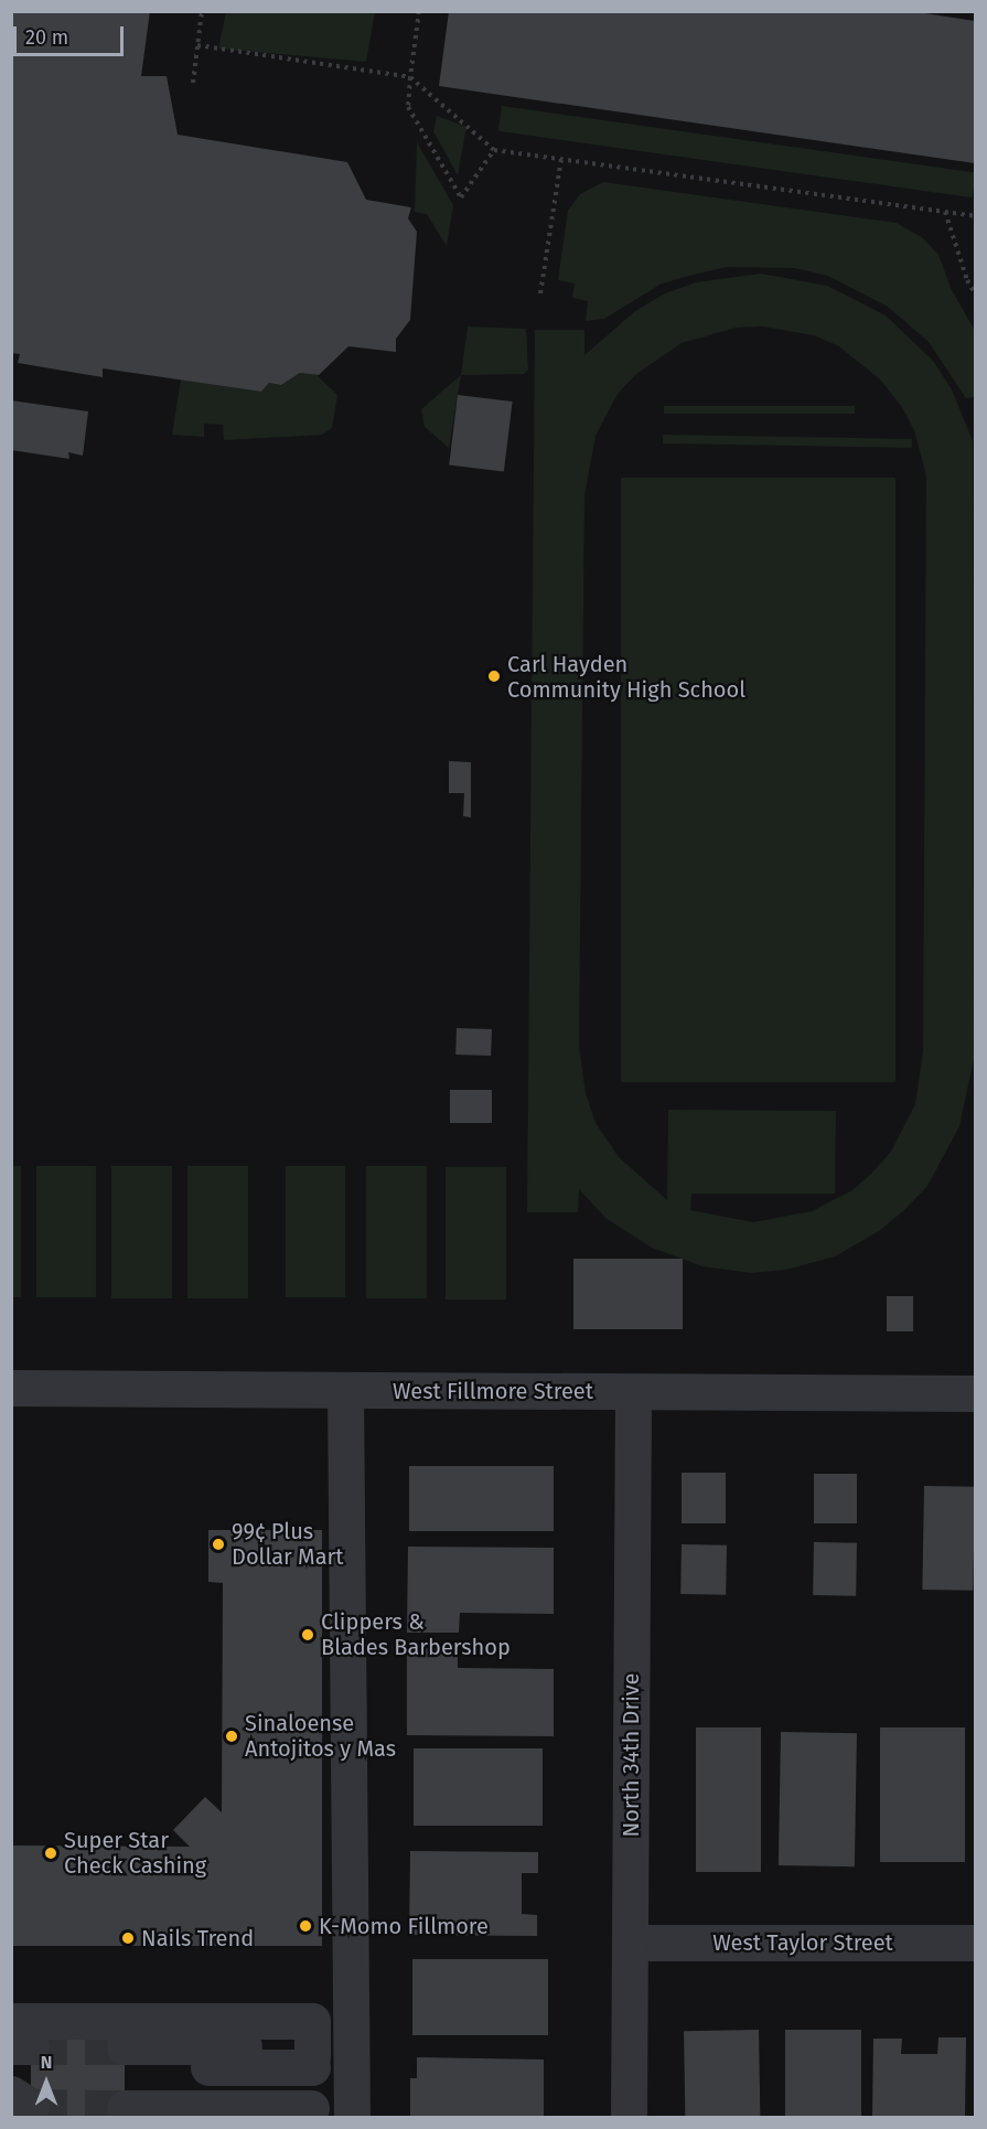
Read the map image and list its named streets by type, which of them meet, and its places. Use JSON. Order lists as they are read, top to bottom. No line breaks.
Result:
{"streets":{"street":["West Fillmore Street","North 34th Drive","West Taylor Street"]},"crossings":[["West Fillmore Street","North 34th Drive"],["North 34th Drive","West Taylor Street"]],"places":["Carl Hayden Community High School","99¢ Plus Dollar Mart","Clippers & Blades Barbershop","Sinaloense Antojitos y Mas","Super Star Check Cashing","K-Momo Fillmore","Nails Trend"],"scale_bar":"20 m","north":"top"}
